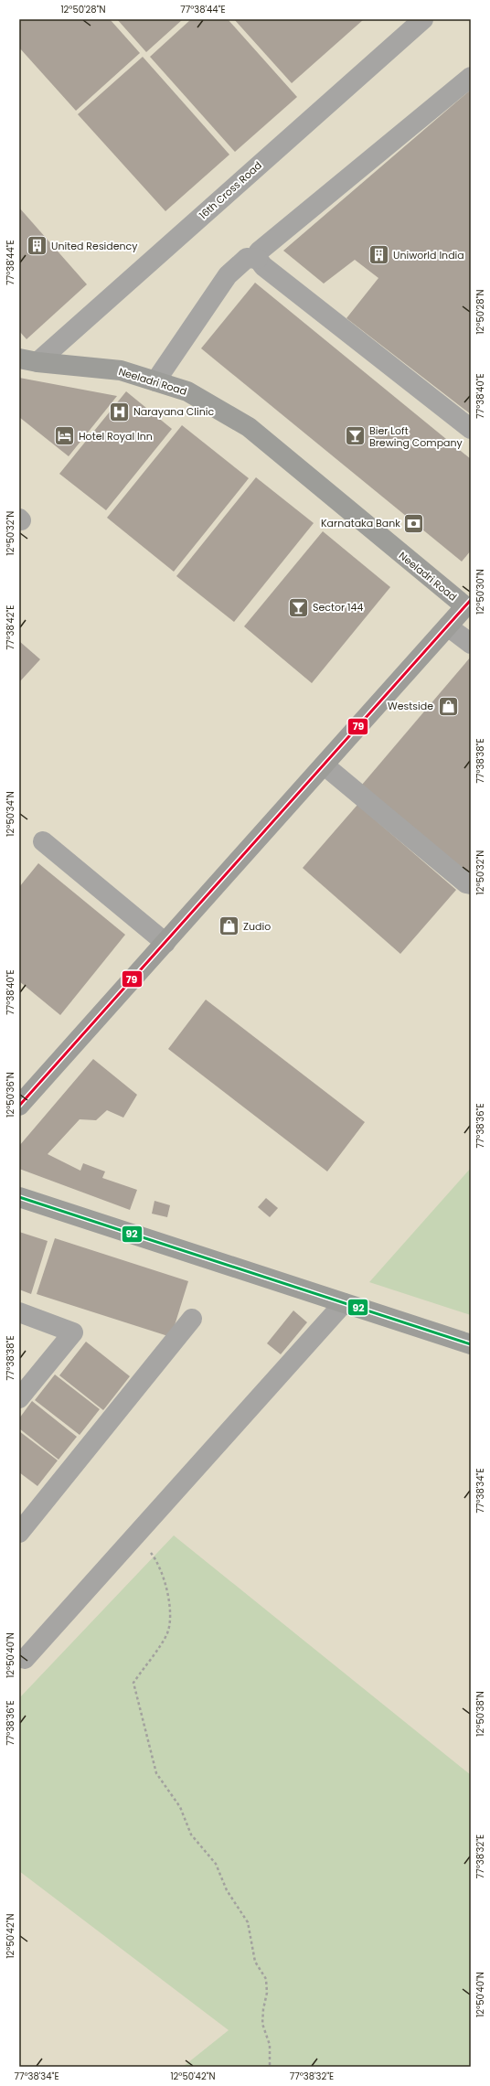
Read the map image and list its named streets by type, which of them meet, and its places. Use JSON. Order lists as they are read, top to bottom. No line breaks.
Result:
{"streets":{"main road":["Neeladri Road"],"street":["16th Cross Road"]},"crossings":[["16th Cross Road","Neeladri Road"]],"places":{"building":["United Residency","Uniworld India"],"hospital":["Narayana Clinic"],"hotel":["Hotel Royal Inn"],"bar":["Bier Loft Brewing Company","Sector 144"],"bank":["Karnataka Bank"],"shop":["Westside","Zudio"]},"lines":["transit line 79","transit line 92"],"coordinates":["12°50'28\"N","77°38'44\"E","77°38'40\"E","12°50'32\"N","12°50'30\"N","77°38'42\"E","77°38'38\"E","12°50'34\"N","12°50'36\"N","77°38'36\"E","77°38'34\"E","12°50'40\"N","12°50'38\"N","77°38'32\"E","12°50'42\"N"]}
